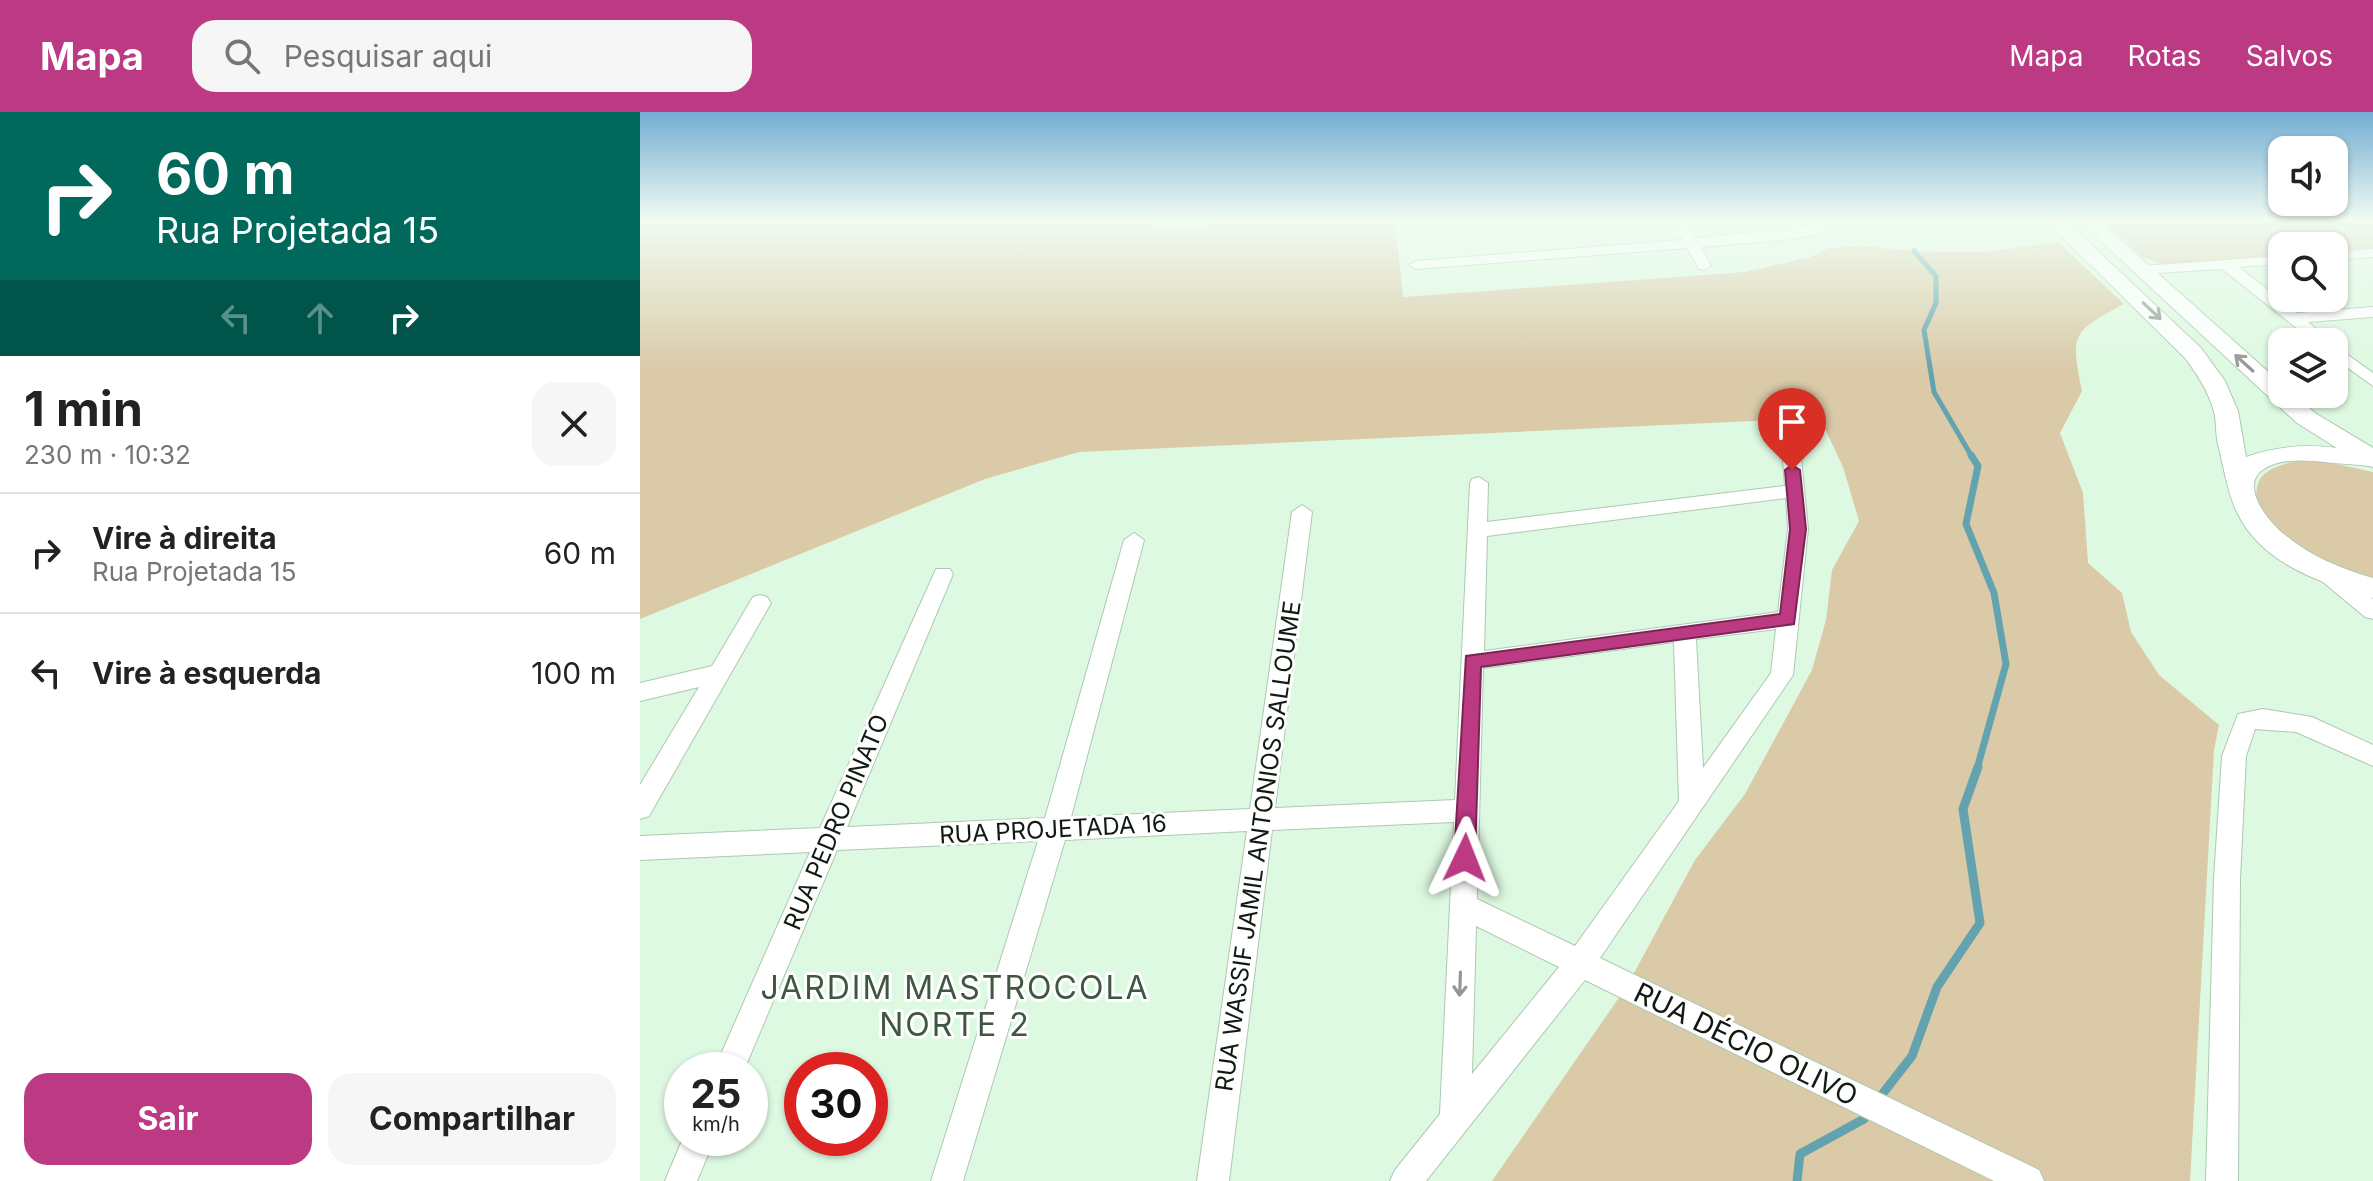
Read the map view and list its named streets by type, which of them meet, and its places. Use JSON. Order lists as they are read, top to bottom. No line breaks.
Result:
{"streets":{"street":["RUA PEDRO PINATO","RUA PROJETADA 16","RUA WASSIF JAMIL ANTONIOS SALLOUME","RUA DÉCIO OLIVO"]},"crossings":[["RUA PEDRO PINATO","RUA PROJETADA 16"],["RUA PROJETADA 16","RUA WASSIF JAMIL ANTONIOS SALLOUME"]],"districts":["JARDIM MASTROCOLA NORTE 2"],"page":{"header":"Mapa","search":"Pesquisar aqui","nav":["Mapa","Rotas","Salvos"],"turn":["60 m","Rua Projetada 15"],"heading":["1 min","230 m · 10:32"],"list":[{"name":"Vire à direita","note":"Rua Projetada 15","value":"60 m"},{"name":"Vire à esquerda","value":"100 m"}],"speed":"25 km/h","limit":"30","buttons":["Sair","Compartilhar"]}}
